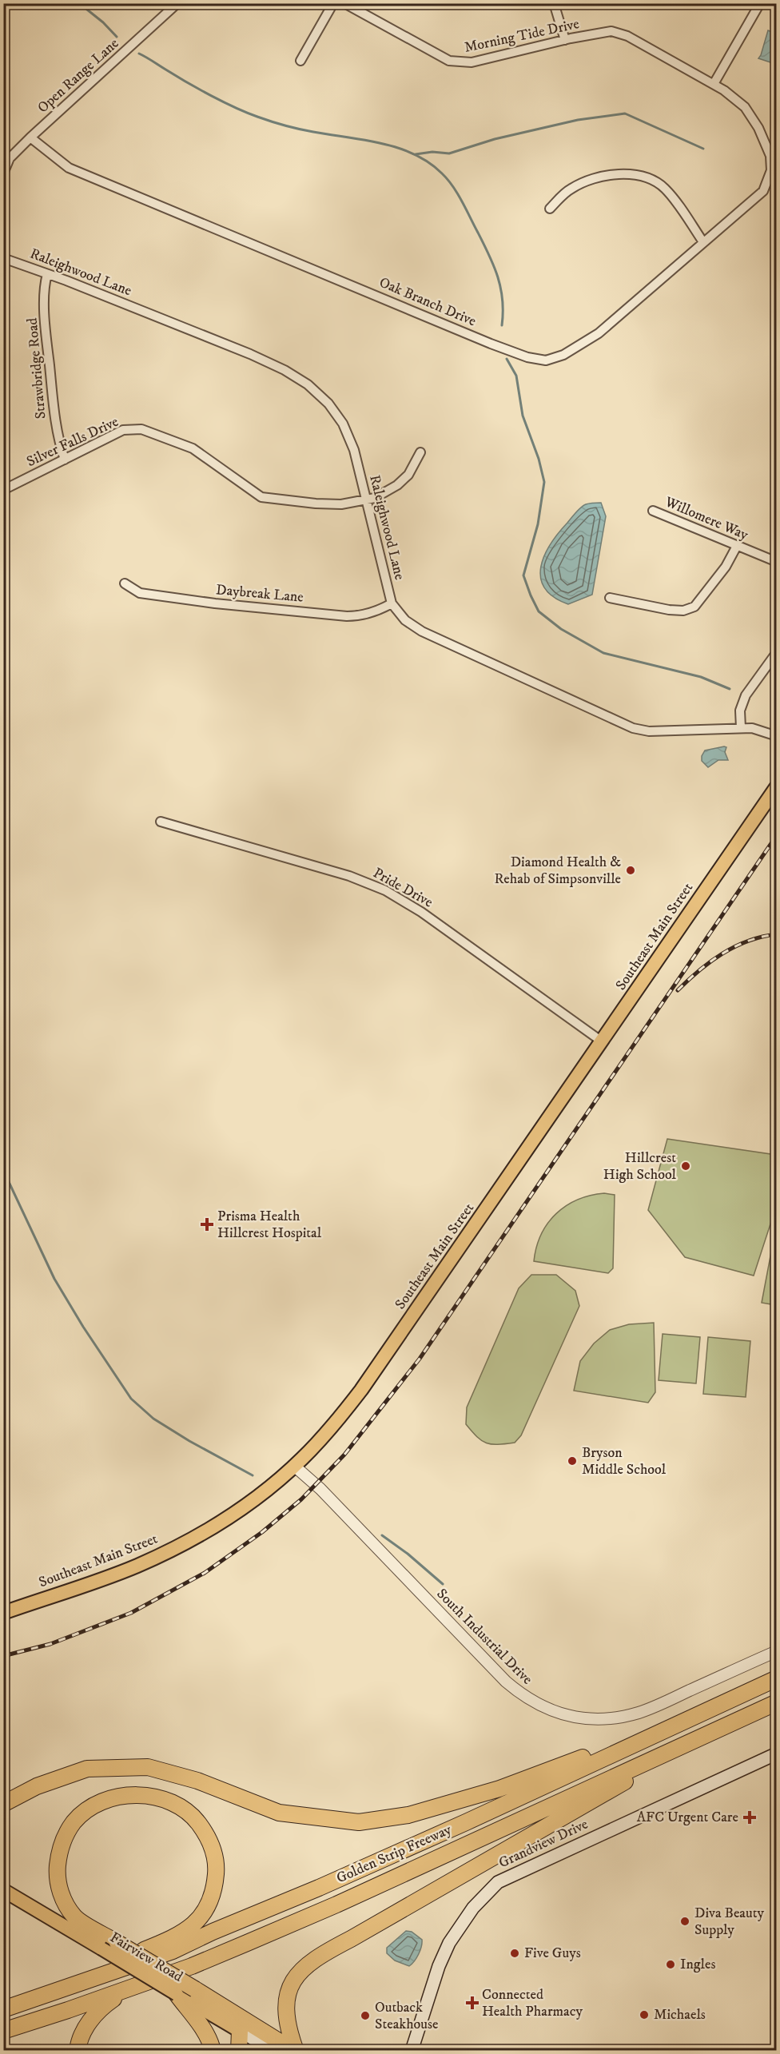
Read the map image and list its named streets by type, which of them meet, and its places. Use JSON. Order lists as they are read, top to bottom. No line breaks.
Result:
{"streets":{"highway":["Golden Strip Freeway"],"main road":["Southeast Main Street","Grandview Drive","Fairview Road"],"street":["Morning Tide Drive","Open Range Lane","Raleighwood Lane","Oak Branch Drive","Strawbridge Road","Silver Falls Drive","Willomere Way","Daybreak Lane","Pride Drive","South Industrial Drive"]},"crossings":[["Morning Tide Drive","Oak Branch Drive"],["Open Range Lane","Oak Branch Drive"],["Raleighwood Lane","Strawbridge Road"],["Raleighwood Lane","Silver Falls Drive"],["Raleighwood Lane","Daybreak Lane"],["Strawbridge Road","Silver Falls Drive"],["Pride Drive","Southeast Main Street"],["Southeast Main Street","South Industrial Drive"]],"places":{"other":["Diamond Health & Rehab of Simpsonville","Hillcrest High School","Bryson Middle School","Diva Beauty Supply","Five Guys","Ingles","Michaels","Outback Steakhouse"],"health":["Prisma Health Hillcrest Hospital","AFC Urgent Care","Connected Health Pharmacy"]}}
